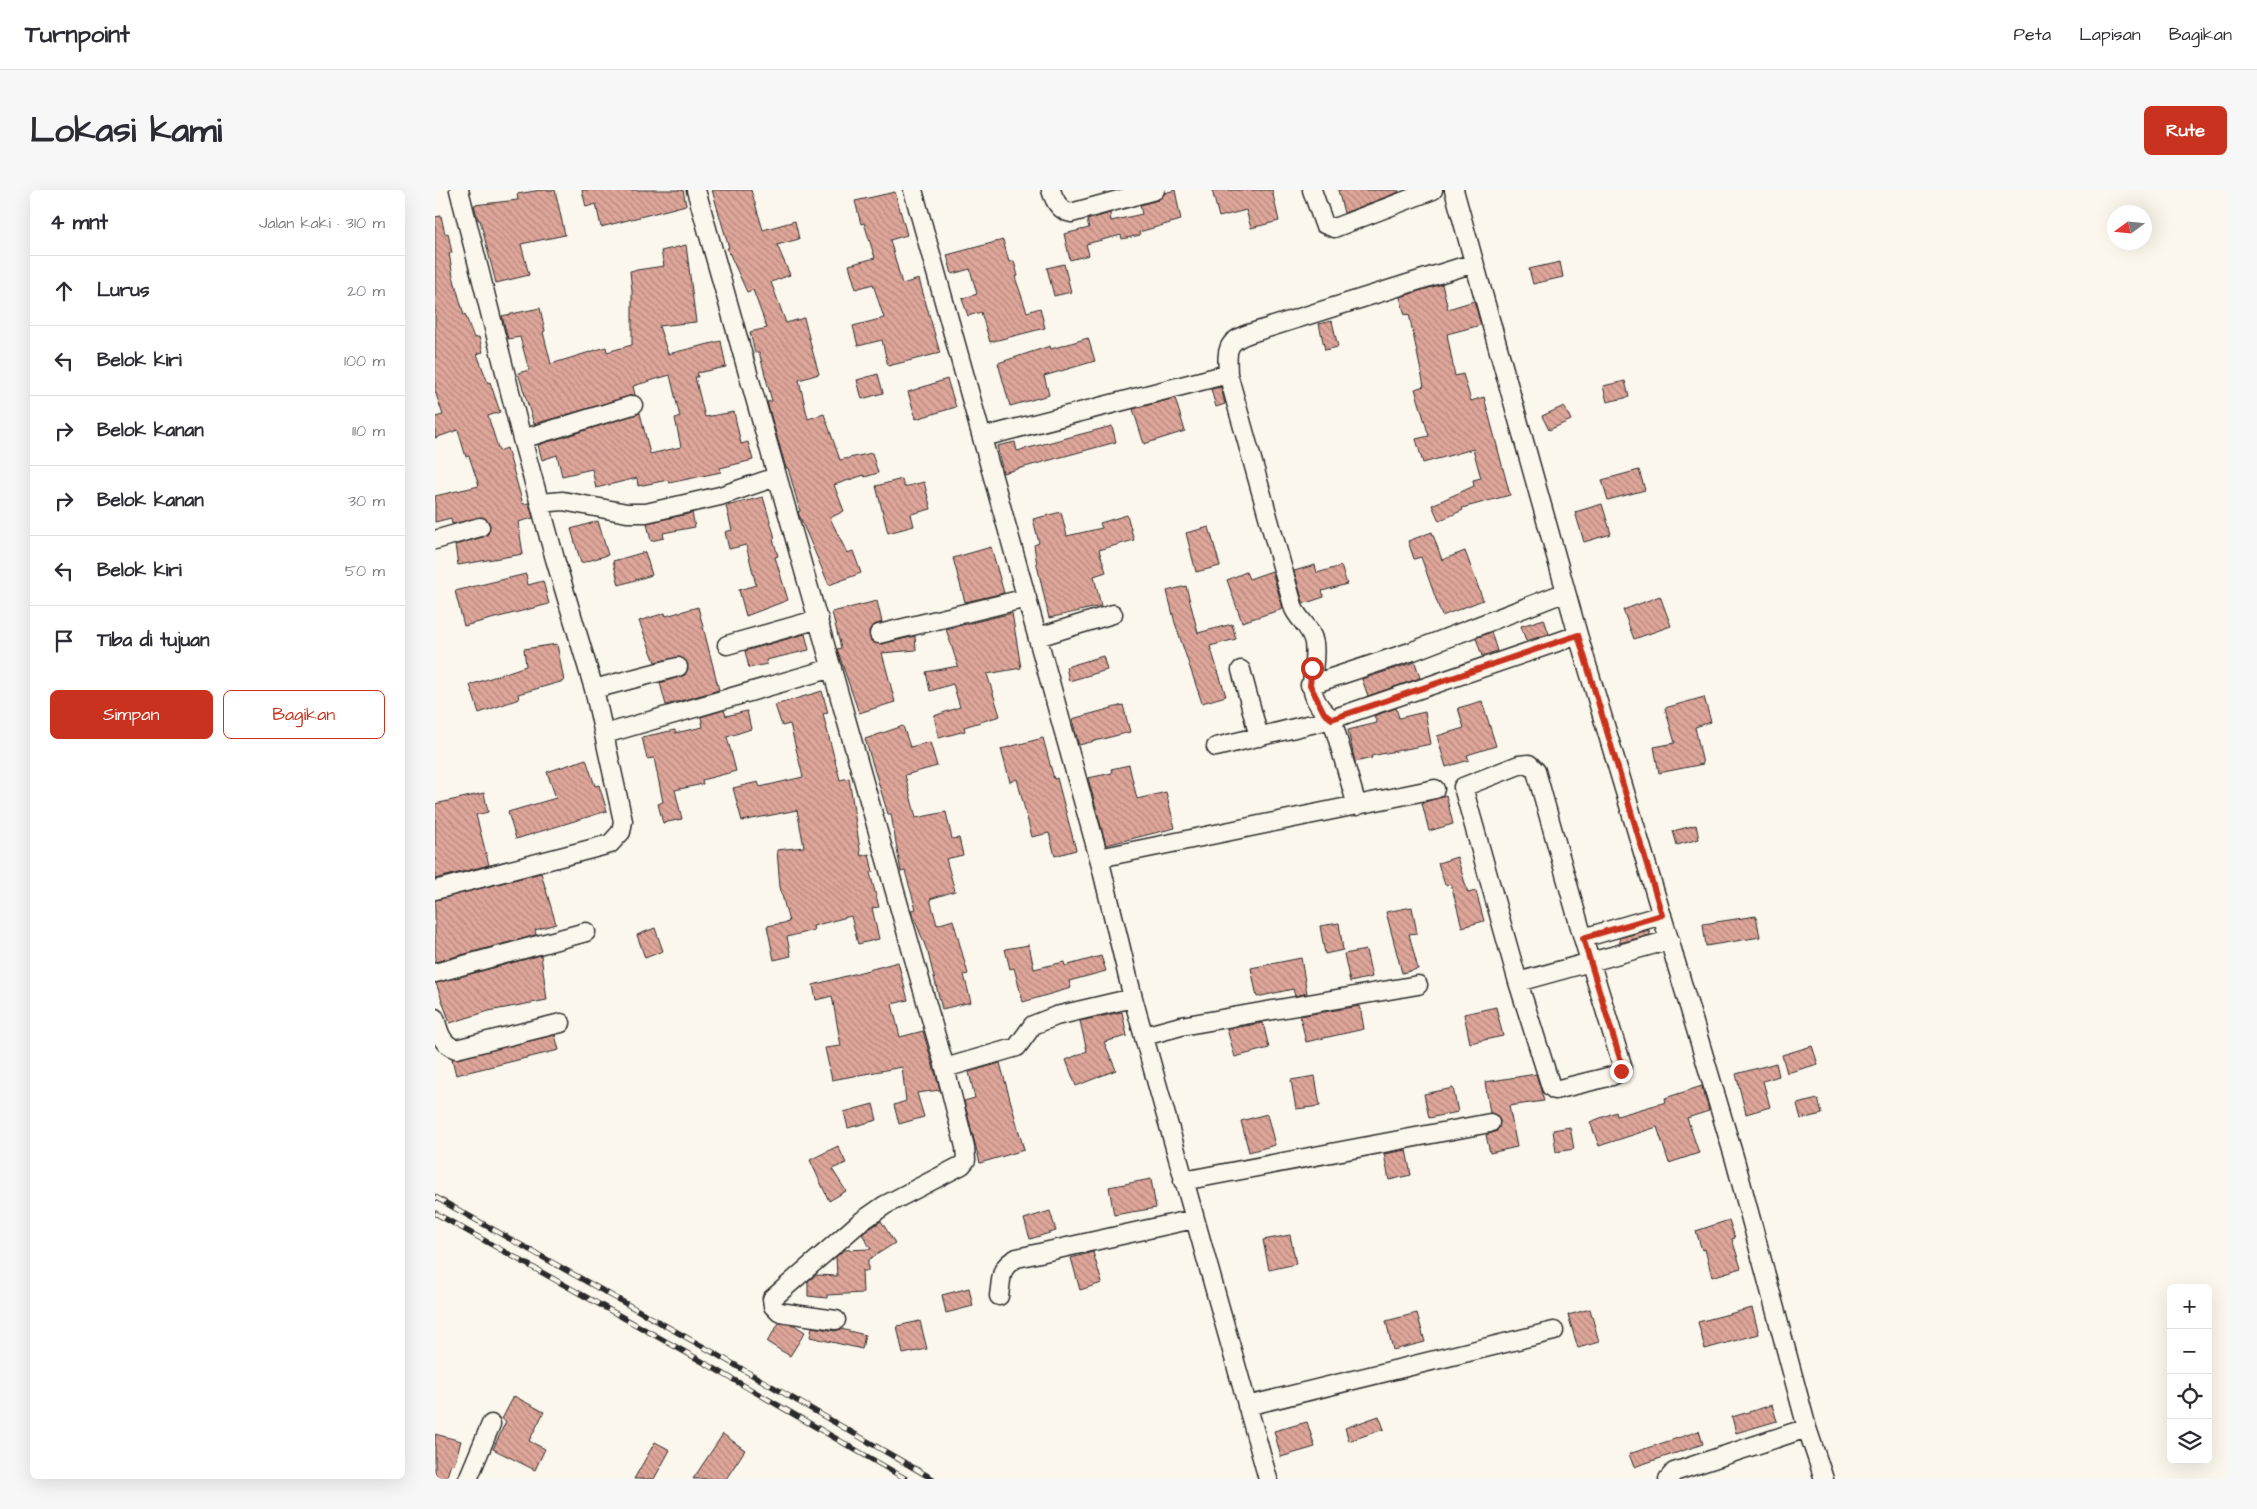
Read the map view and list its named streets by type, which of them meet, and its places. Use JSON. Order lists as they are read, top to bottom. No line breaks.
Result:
{"north":"left","page":{"header":"Turnpoint","nav":["Peta","Lapisan","Bagikan"],"title":"Lokasi kami","buttons":["Rute",["Simpan","Bagikan"]],"heading":["4 mnt","Jalan kaki · 310 m"],"list":[["Lurus","20 m"],["Belok kiri","100 m"],["Belok kanan","110 m"],["Belok kanan","30 m"],["Belok kiri","50 m"],"Tiba di tujuan"],"map_buttons":["+","−"]}}
